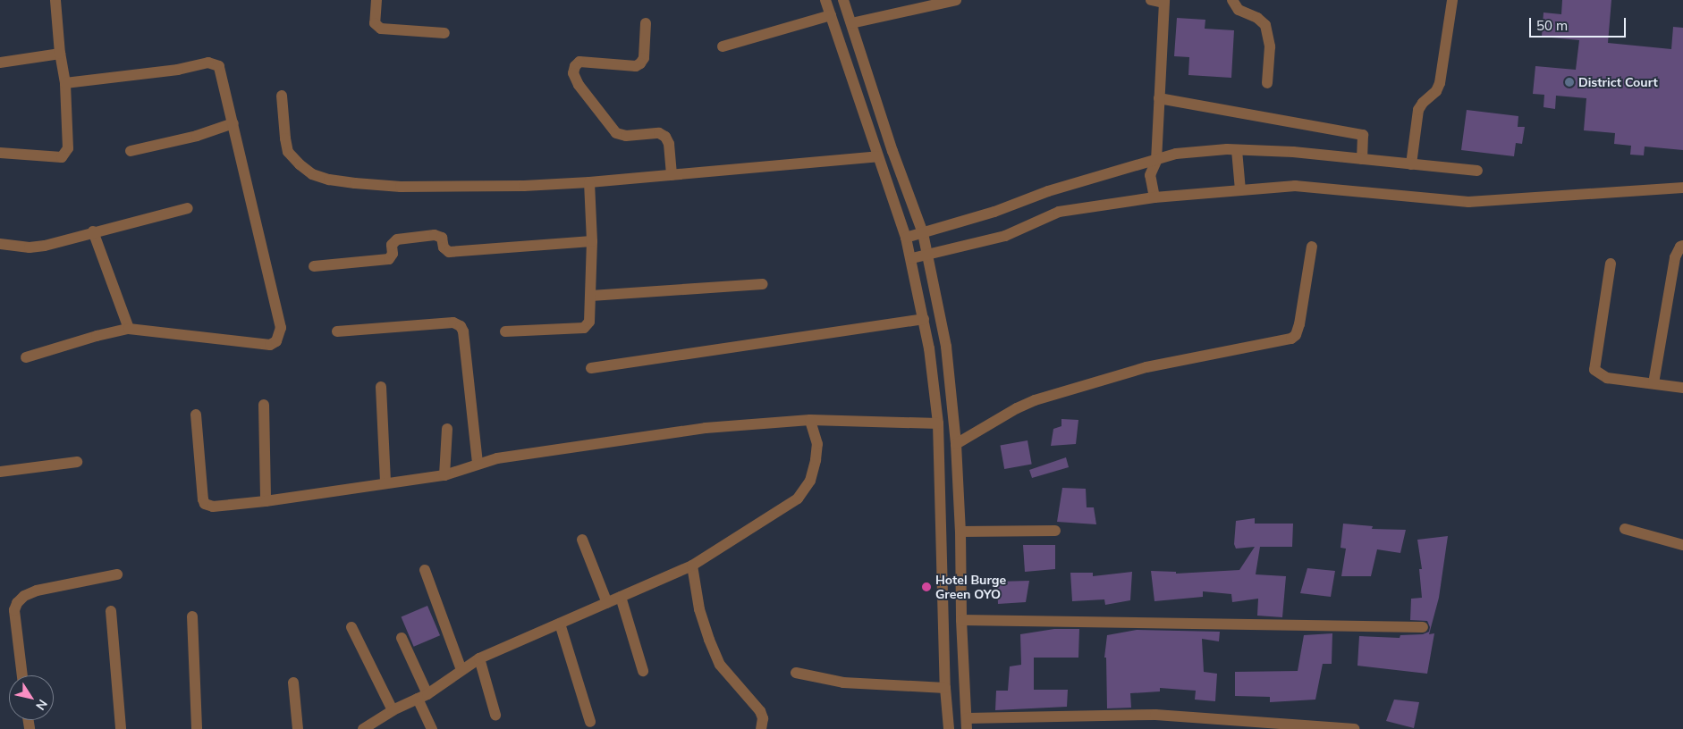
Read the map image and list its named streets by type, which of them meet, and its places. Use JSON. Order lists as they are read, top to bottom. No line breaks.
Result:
{"places":["District Court","Hotel Burge Green OYO"],"scale_bar":"50 m","north":"bottom right"}
